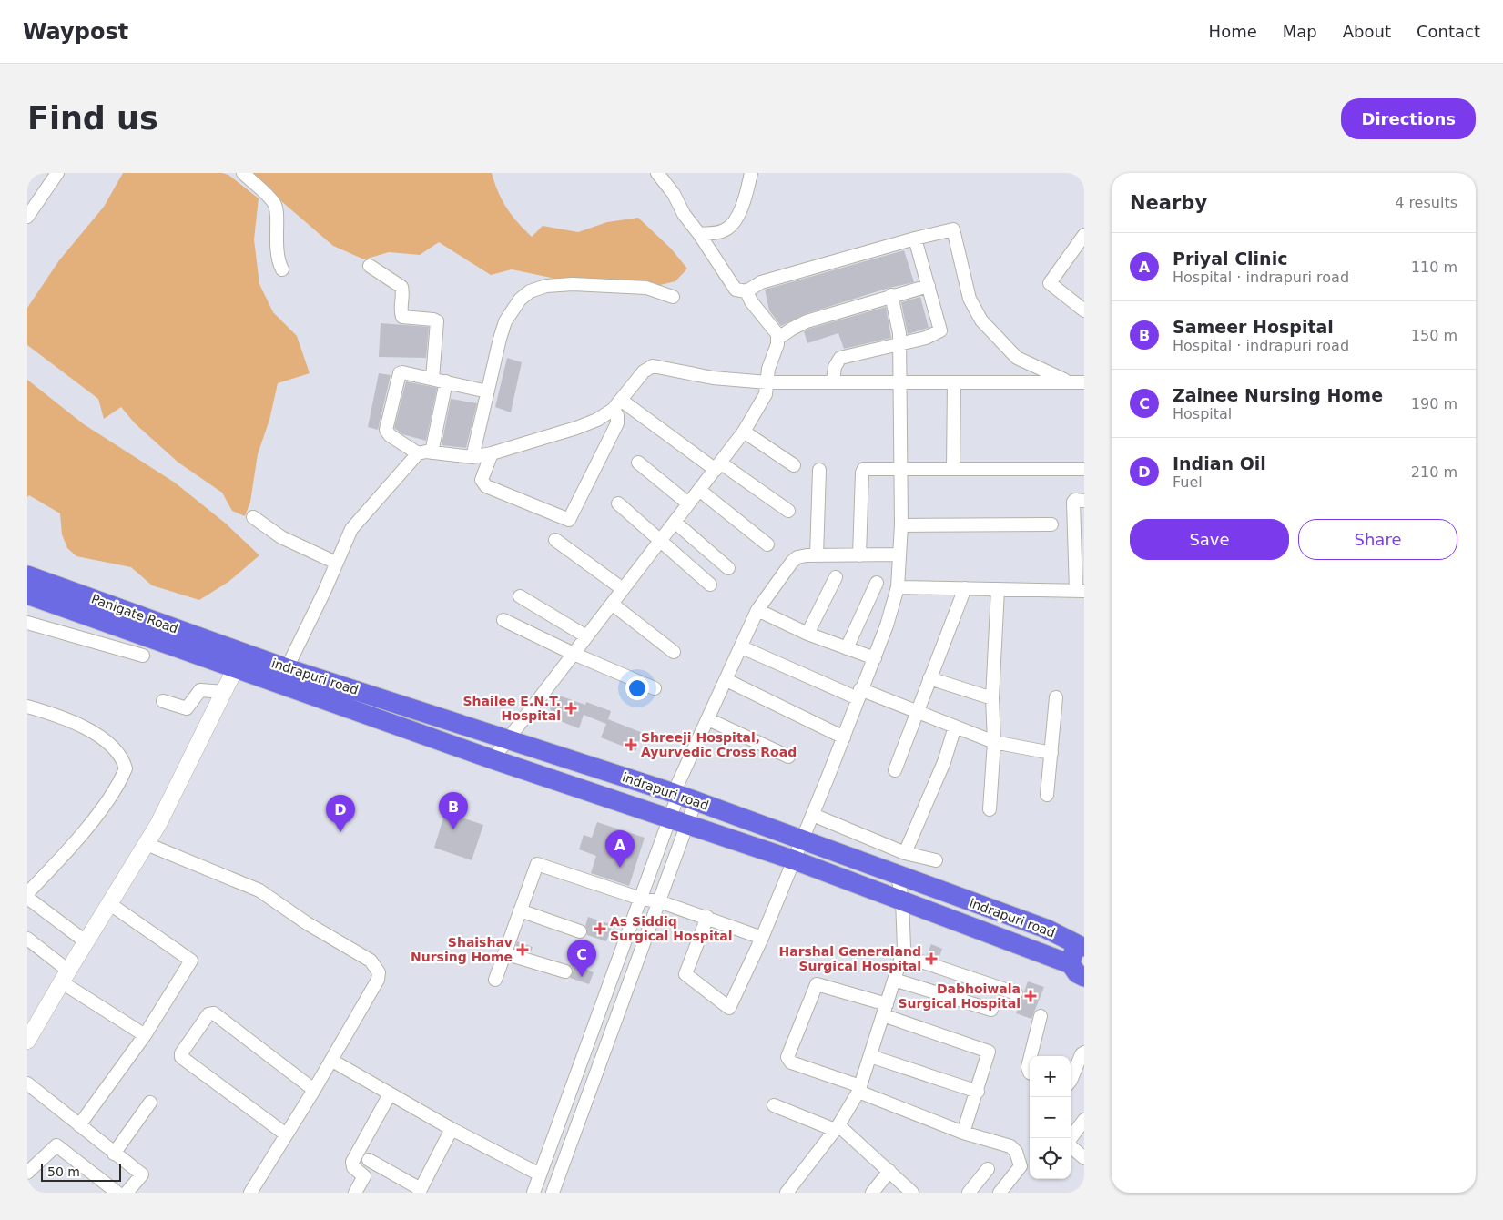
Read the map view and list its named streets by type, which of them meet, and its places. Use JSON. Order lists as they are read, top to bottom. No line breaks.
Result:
{"streets":{"main road":["Panigate Road","indrapuri road"]},"crossings":[["Panigate Road","indrapuri road"]],"places":{"health":["Shailee E.N.T. Hospital","Shreeji Hospital, Ayurvedic Cross Road","As Siddiq Surgical Hospital","Shaishav Nursing Home","Harshal Generaland Surgical Hospital","Dabhoiwala Surgical Hospital"]},"scale_bar":"50 m","page":{"header":"Waypost","nav":["Home","Map","About","Contact"],"buttons":["Directions",["Save","Share"]],"title":"Find us","heading":["Nearby","4 results"],"list":[{"mark":"A","name":"Priyal Clinic","note":"Hospital · indrapuri road","value":"110 m"},{"mark":"B","name":"Sameer Hospital","note":"Hospital · indrapuri road","value":"150 m"},{"mark":"C","name":"Zainee Nursing Home","note":"Hospital","value":"190 m"},{"mark":"D","name":"Indian Oil","note":"Fuel","value":"210 m"}],"pins":["B","D","A","C"],"map_buttons":["+","−"],"scale":"50 m"}}
